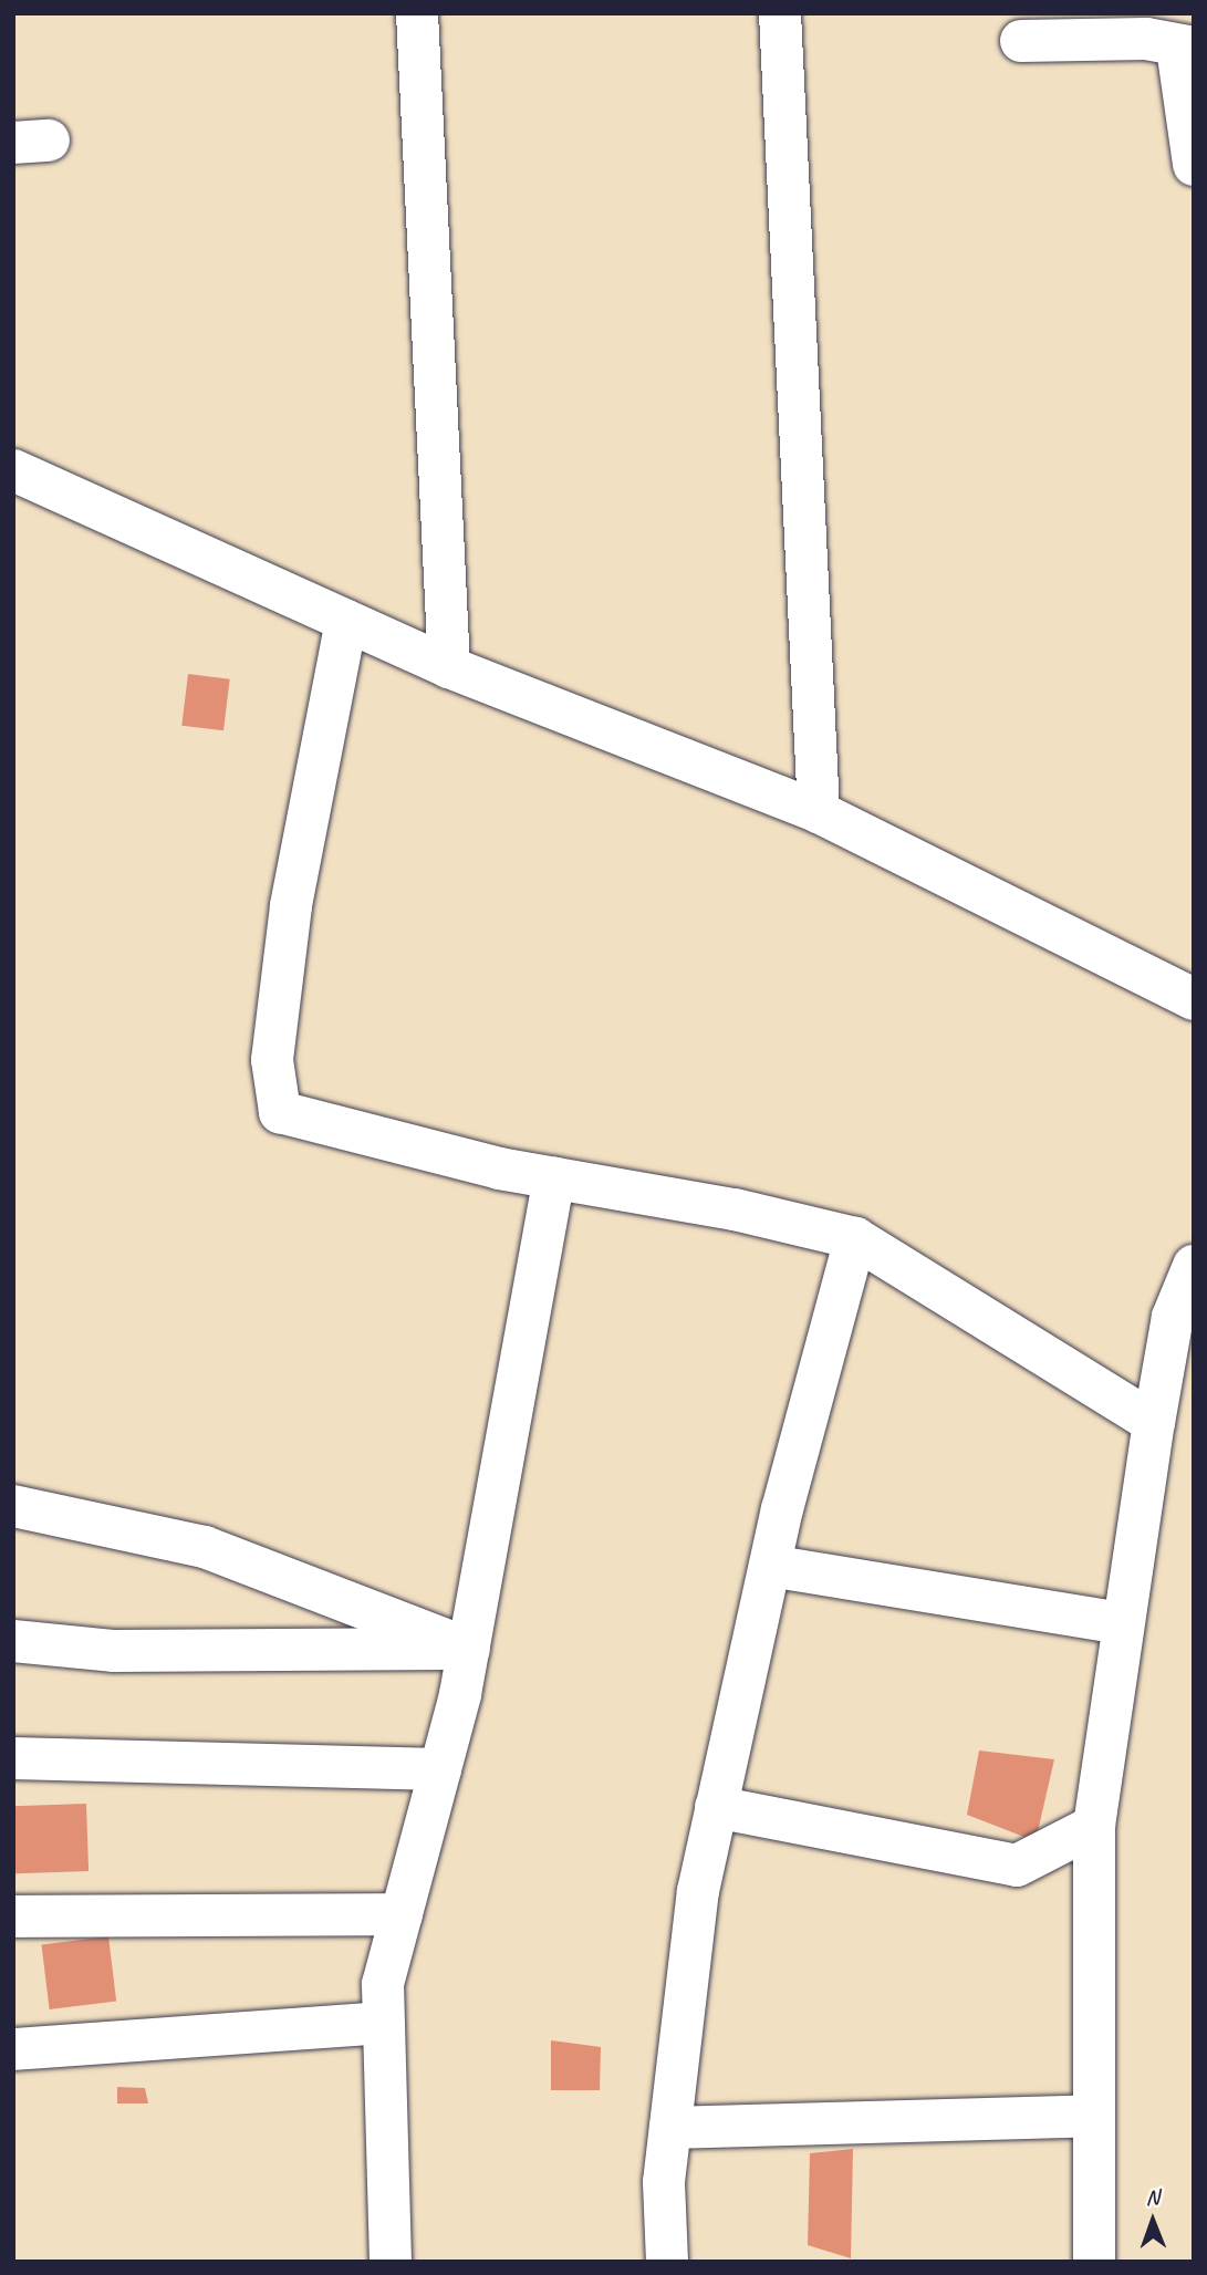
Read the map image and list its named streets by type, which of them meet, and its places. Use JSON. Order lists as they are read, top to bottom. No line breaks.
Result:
{"north":"top"}
